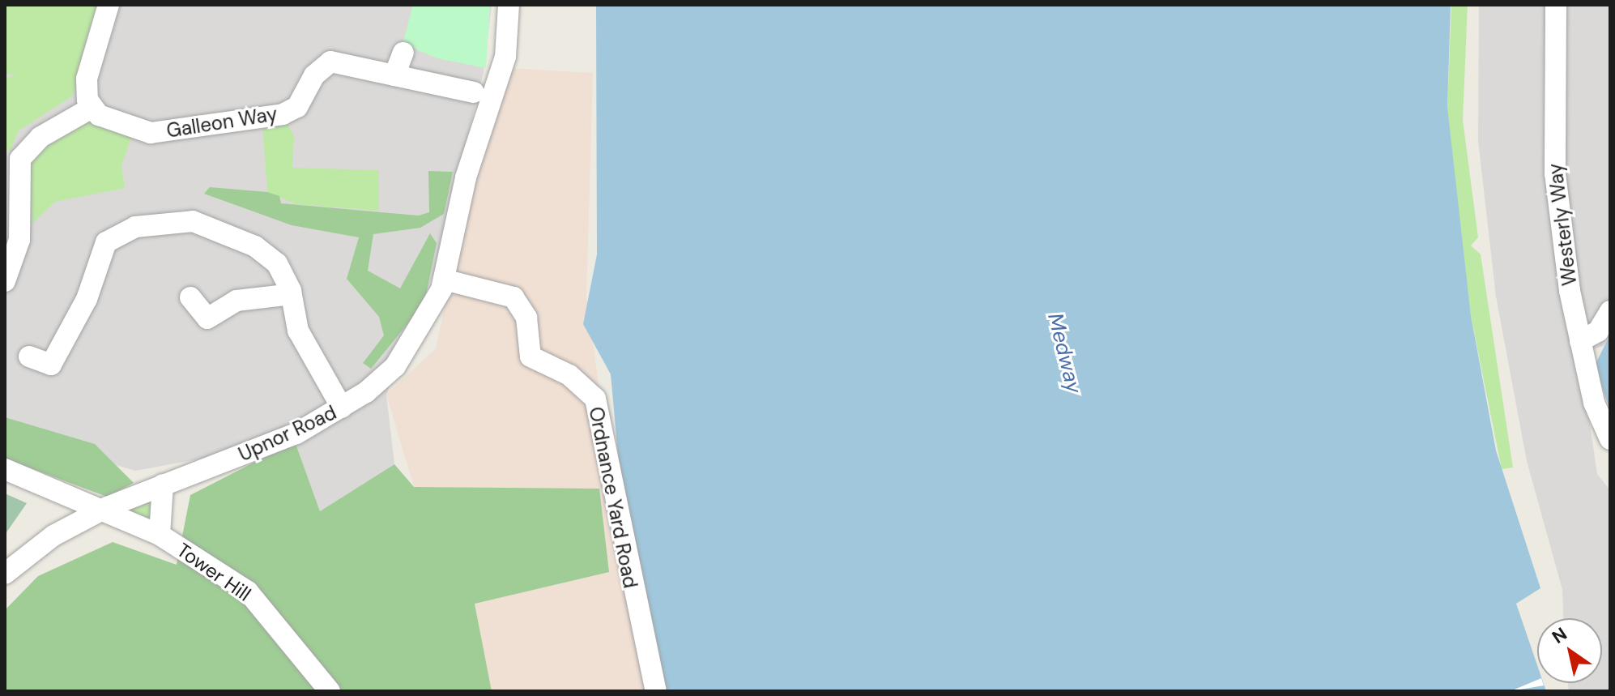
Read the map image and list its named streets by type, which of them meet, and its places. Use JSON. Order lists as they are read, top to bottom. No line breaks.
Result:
{"streets":{"street":["Galleon Way","Westerly Way","Upnor Road","Ordnance Yard Road","Tower Hill"]},"crossings":[["Upnor Road","Ordnance Yard Road"],["Upnor Road","Tower Hill"]],"water":["Medway"],"north":"top left"}
